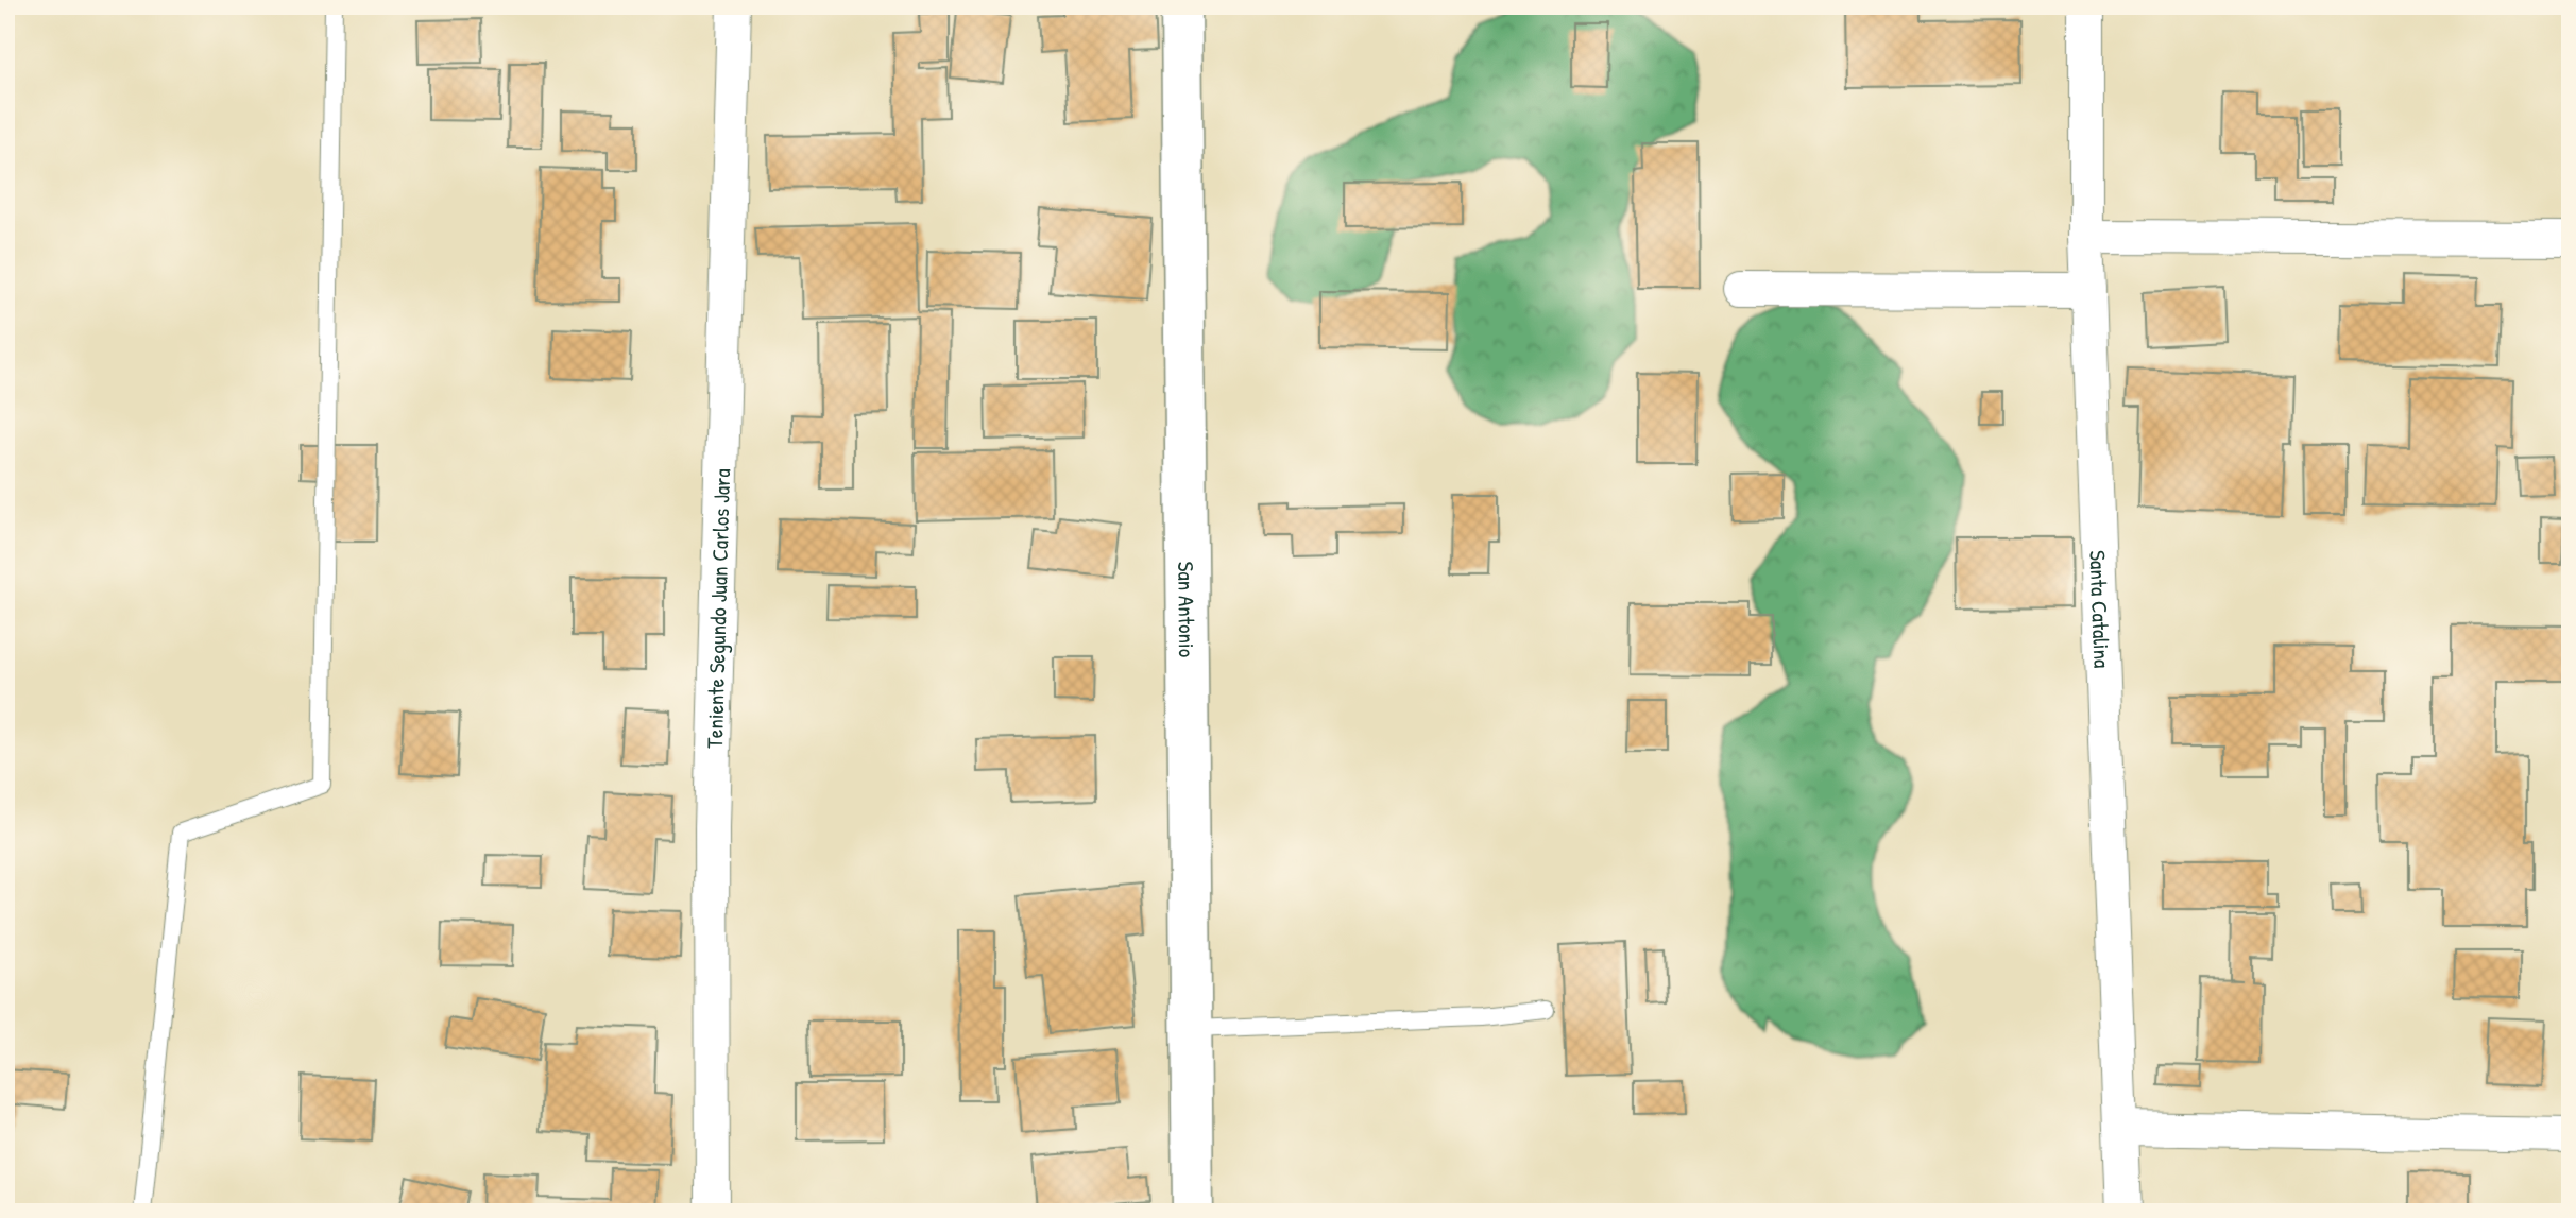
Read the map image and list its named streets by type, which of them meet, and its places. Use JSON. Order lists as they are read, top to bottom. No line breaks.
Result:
{"streets":{"street":["Teniente Segundo Juan Carlos Jara","San Antonio","Santa Catalina"]}}
